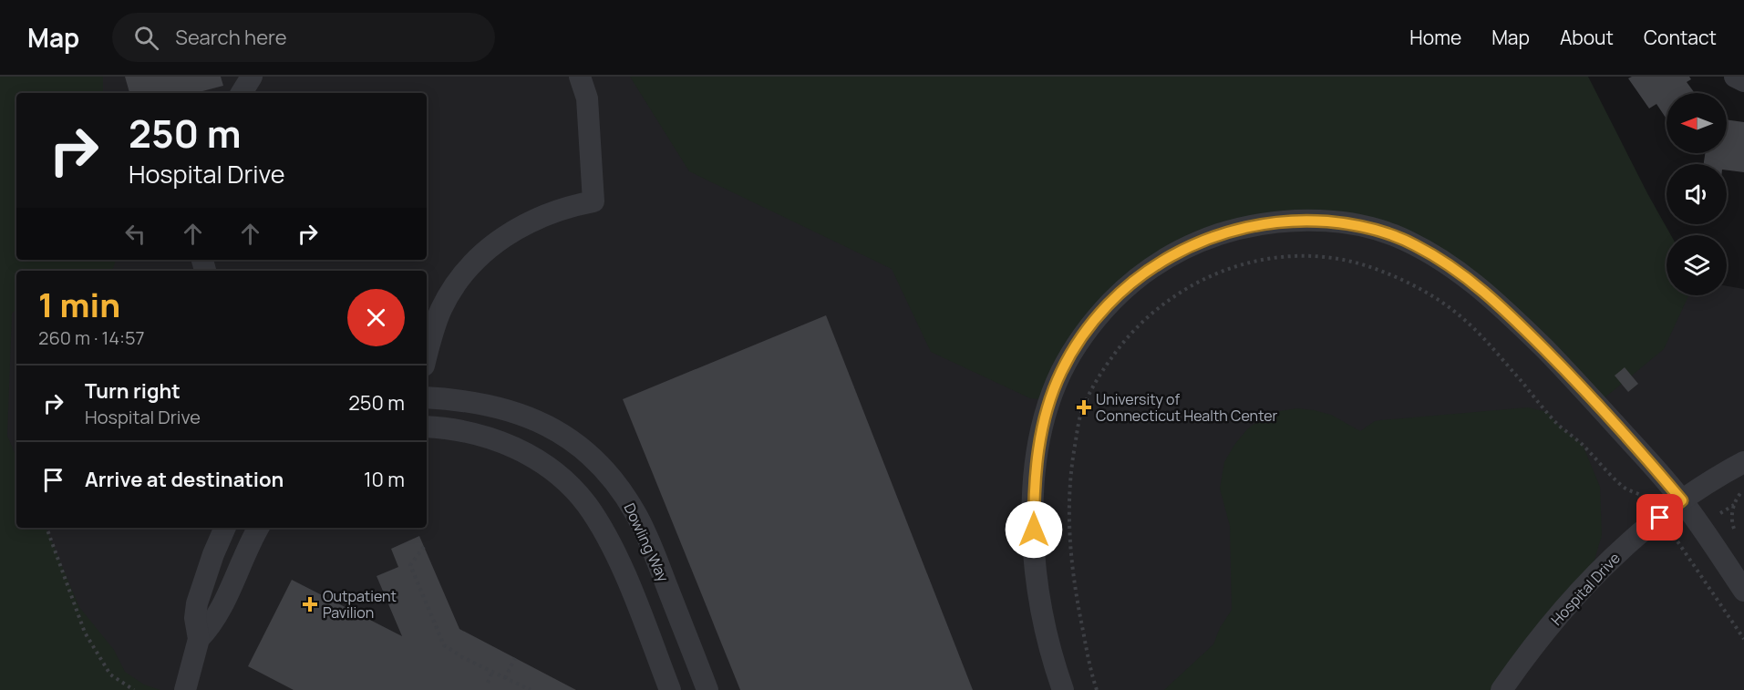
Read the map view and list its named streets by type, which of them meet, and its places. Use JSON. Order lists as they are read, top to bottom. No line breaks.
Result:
{"streets":{"street":["Dowling Way","Hospital Drive"]},"places":{"health":["University of Connecticut Health Center","Outpatient Pavilion"]},"north":"left","page":{"header":"Map","search":"Search here","nav":["Home","Map","About","Contact"],"turn":["250 m","Hospital Drive"],"heading":["1 min","260 m · 14:57"],"list":[{"name":"Turn right","note":"Hospital Drive","value":"250 m"},{"name":"Arrive at destination","value":"10 m"}]}}
